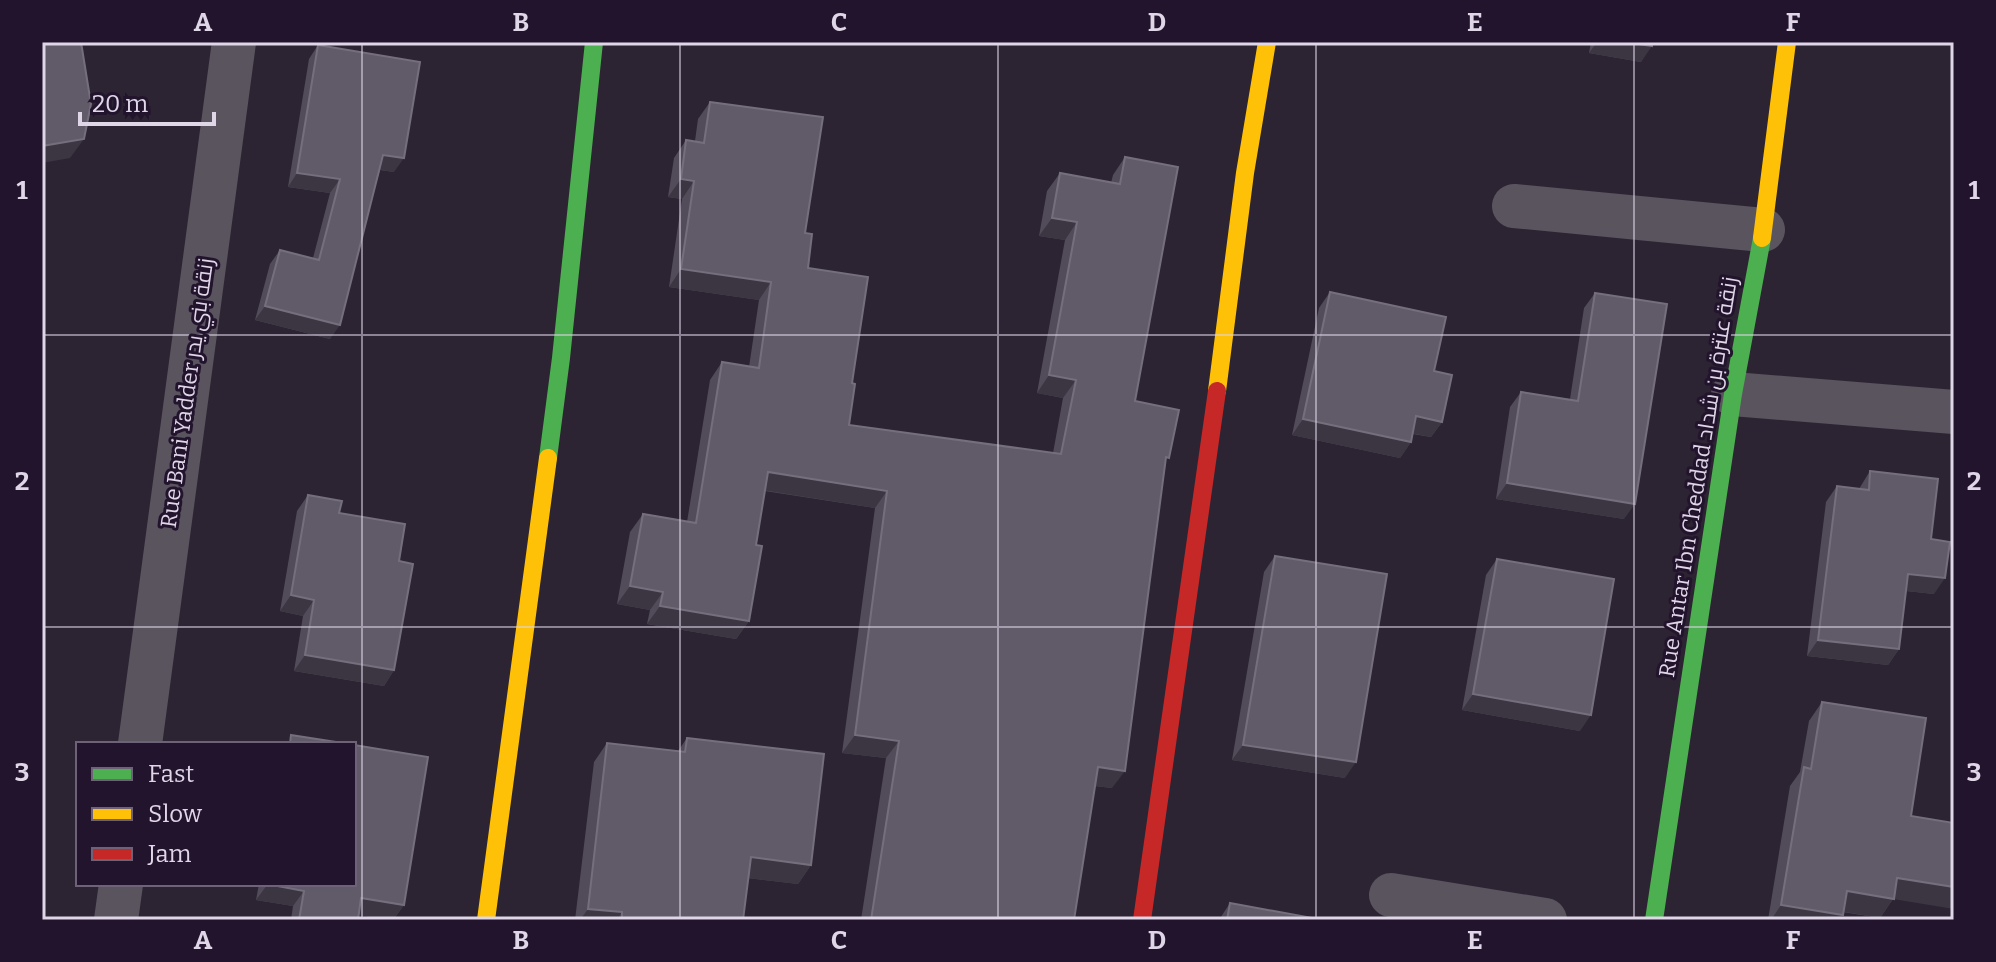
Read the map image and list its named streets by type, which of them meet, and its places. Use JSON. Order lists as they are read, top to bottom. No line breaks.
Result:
{"streets":{"street":["Rue Bani Yadder زنقة بني يدر","Rue Antar Ibn Cheddad زنقة عنترة بن شداد"]},"legend":["Fast","Slow","Jam"],"scale_bar":"20 m","grid":{"columns":["A","B","C","D","E","F"],"rows":["1","2","3"]}}
